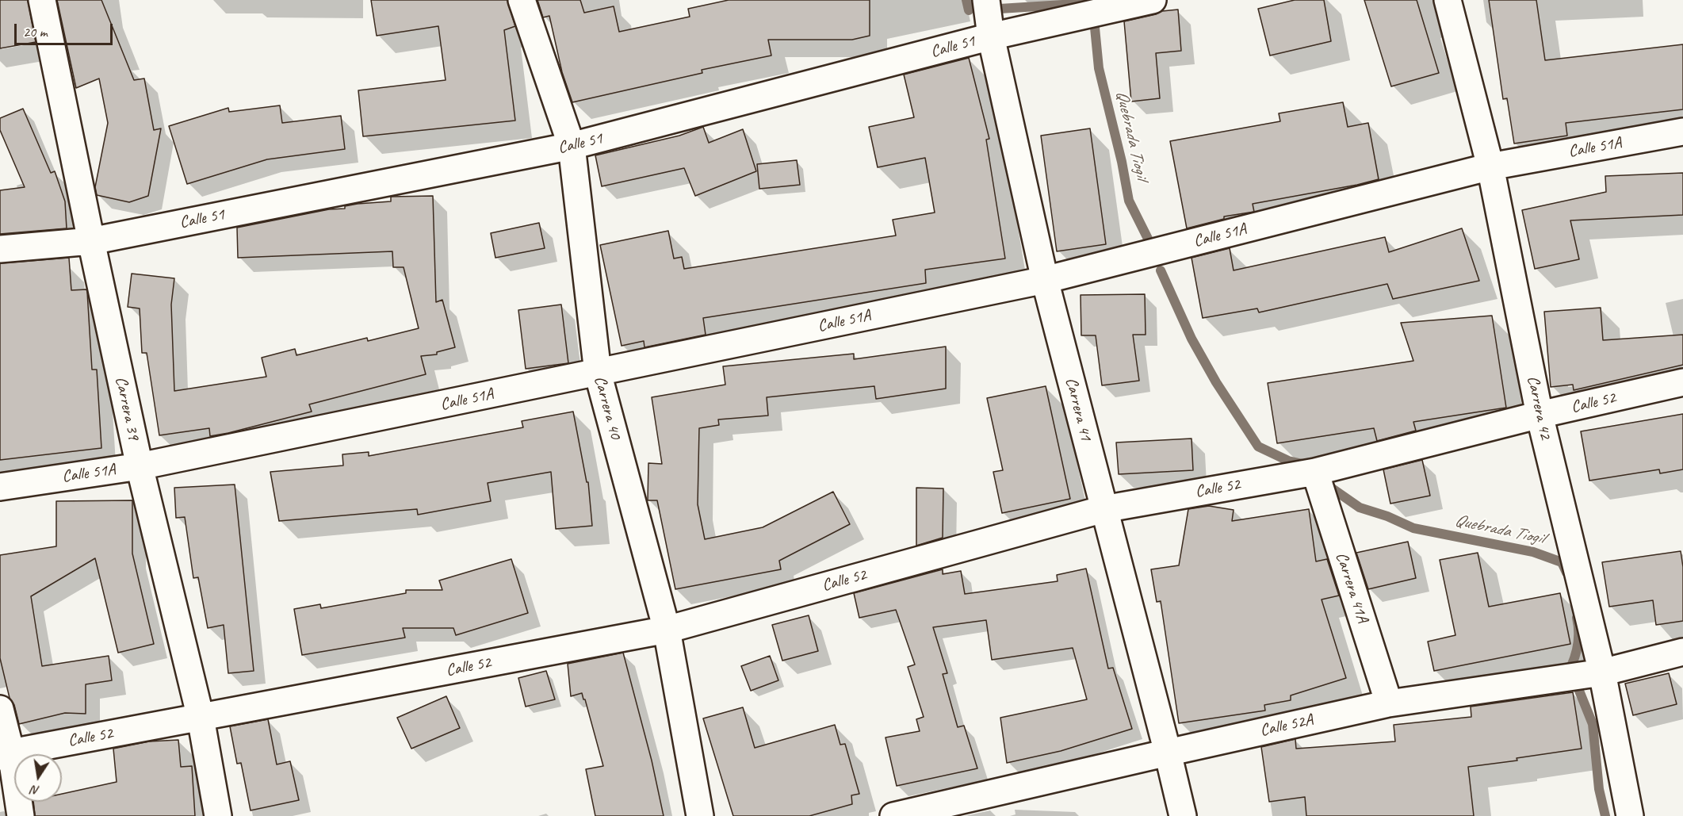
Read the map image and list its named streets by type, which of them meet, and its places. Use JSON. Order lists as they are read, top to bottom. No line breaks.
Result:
{"streets":{"street":["Calle 51","Calle 51A","Calle 52","Carrera 40","Carrera 42","Carrera 39","Carrera 41","Carrera 41A","Calle 52A"]},"crossings":[["Calle 51","Carrera 40"],["Calle 51","Carrera 39"],["Calle 51","Carrera 41"],["Calle 51A","Carrera 40"],["Calle 51A","Carrera 42"],["Calle 51A","Carrera 39"],["Calle 51A","Carrera 41"],["Calle 52","Carrera 40"],["Calle 52","Carrera 42"],["Calle 52","Carrera 39"],["Calle 52","Carrera 41"],["Calle 52","Carrera 41A"],["Carrera 42","Calle 52A"],["Carrera 41","Calle 52A"],["Carrera 41A","Calle 52A"]],"water":["Quebrada Tiogil"],"scale_bar":"20 m","north":"bottom"}
